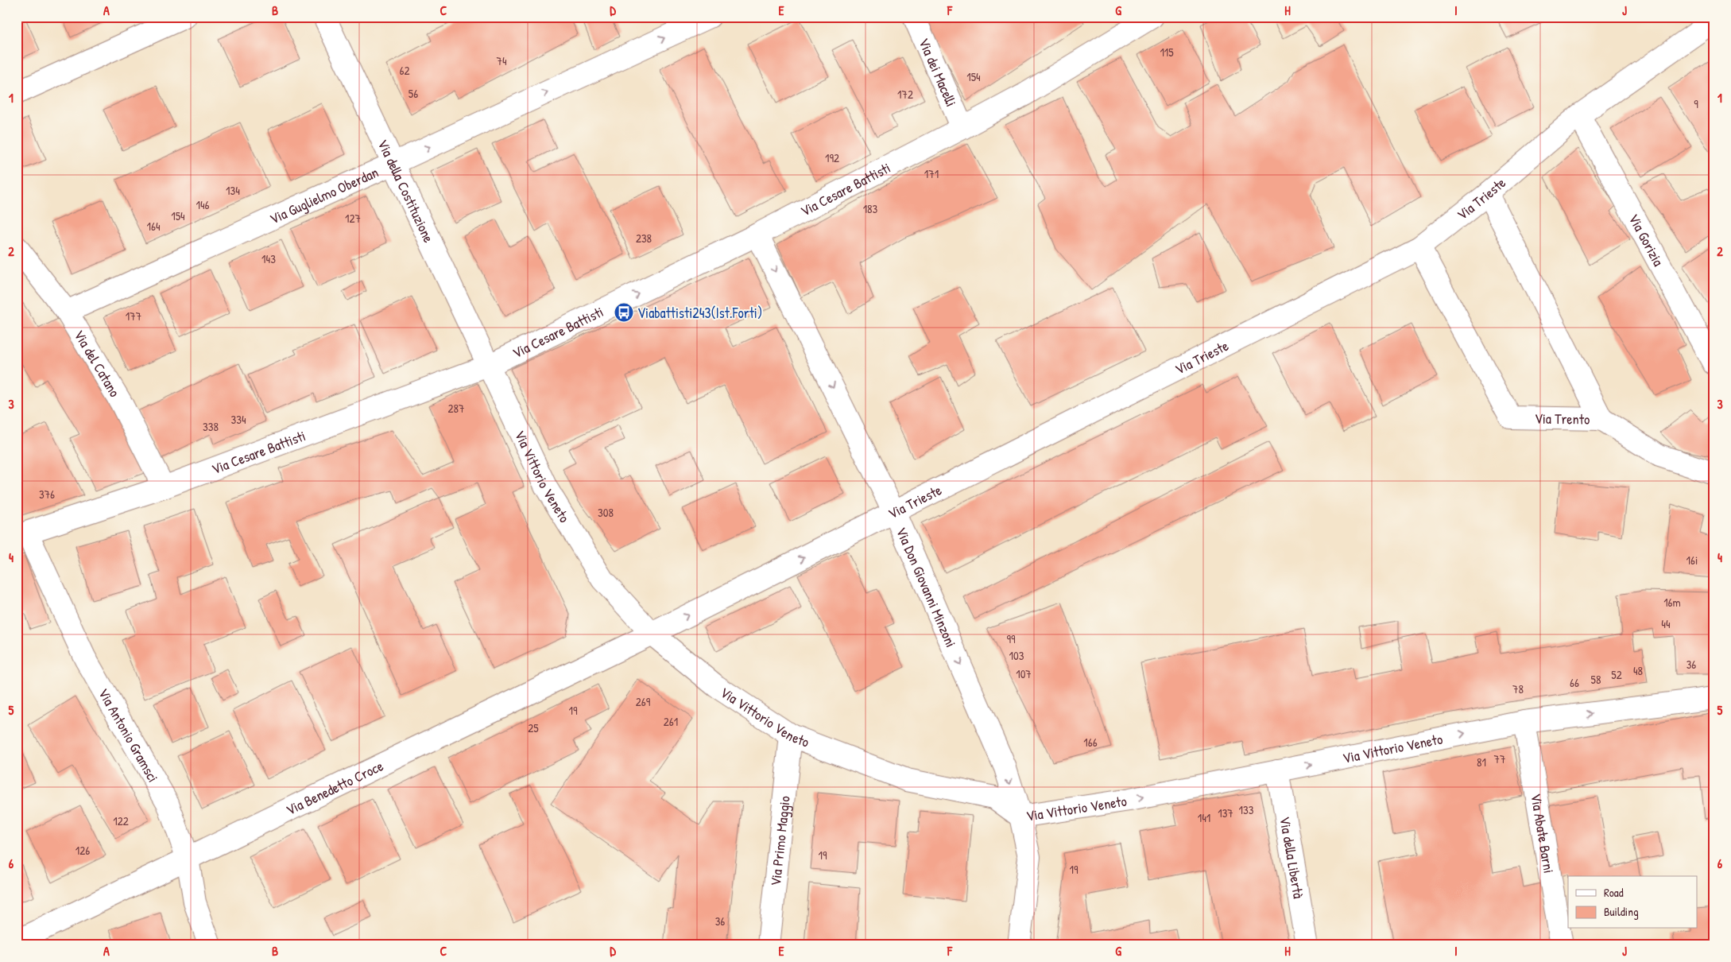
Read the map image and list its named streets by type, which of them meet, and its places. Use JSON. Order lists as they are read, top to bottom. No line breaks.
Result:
{"streets":{"street":["Via dei Macelli","Via Cesare Battisti","Via della Costituzione","Via Guglielmo Oberdan","Via Trieste","Via Gorizia","Via del Catano","Via Trento","Via Vittorio Veneto","Via Don Giovanni Minzoni","Via Antonio Gramsci","Via Benedetto Croce","Via Abate Barni","Via Primo Maggio","Via della Libertà"]},"crossings":[["Via dei Macelli","Via Cesare Battisti"],["Via Cesare Battisti","Via della Costituzione"],["Via Cesare Battisti","Via del Catano"],["Via Cesare Battisti","Via Vittorio Veneto"],["Via Cesare Battisti","Via Don Giovanni Minzoni"],["Via Cesare Battisti","Via Antonio Gramsci"],["Via della Costituzione","Via Guglielmo Oberdan"],["Via della Costituzione","Via Vittorio Veneto"],["Via Guglielmo Oberdan","Via del Catano"],["Via Trieste","Via Gorizia"],["Via Trieste","Via Trento"],["Via Trieste","Via Vittorio Veneto"],["Via Trieste","Via Don Giovanni Minzoni"],["Via Trieste","Via Benedetto Croce"],["Via Vittorio Veneto","Via Don Giovanni Minzoni"],["Via Vittorio Veneto","Via Benedetto Croce"],["Via Vittorio Veneto","Via Abate Barni"],["Via Vittorio Veneto","Via Primo Maggio"],["Via Vittorio Veneto","Via della Libertà"],["Via Antonio Gramsci","Via Benedetto Croce"]],"one_way":["Via Guglielmo Oberdan","Via Vittorio Veneto","Via Don Giovanni Minzoni"],"places":{"bus stop":["Viabattisti243(Ist.Forti)"]},"house_numbers":["115","74","62","154","56","172","9","192","171","134","146","183","154","127","164","238","143","177","287","334","338","376","308","16i","16m","44","99","103","36","48","107","52","58","66","78","269","19","261","25","166","77","81","133","137","141","122","126","19","19","36"],"legend":["Road","Building"],"grid":{"columns":["A","B","C","D","E","F","G","H","I","J"],"rows":["1","2","3","4","5","6"]}}
